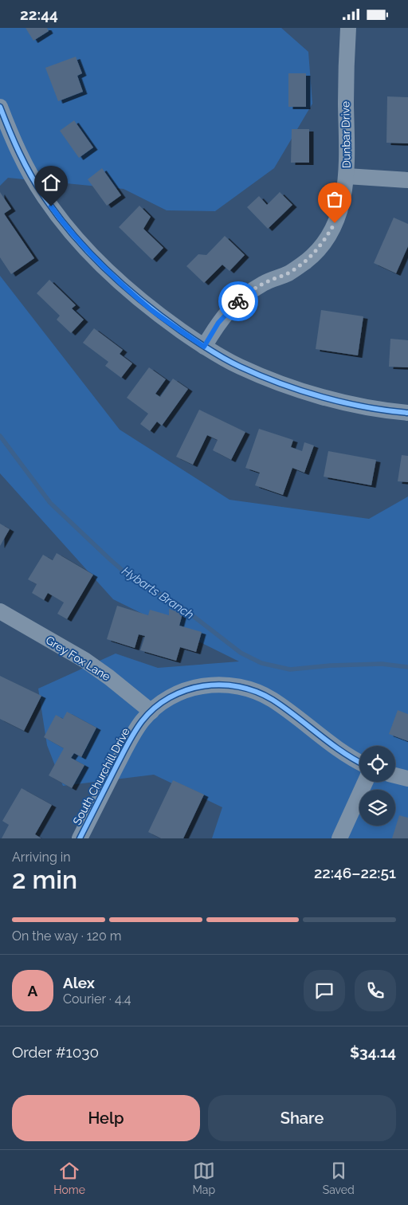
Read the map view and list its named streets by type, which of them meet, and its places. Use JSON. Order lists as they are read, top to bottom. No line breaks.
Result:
{"streets":{"street":["Dunbar Drive","Grey Fox Lane","South Churchill Drive"]},"crossings":[["Grey Fox Lane","South Churchill Drive"]],"water":["Hybarts Branch"],"page":{"status":"22:44","heading":["2 min","Arriving in","22:46–22:51"],"panel":["Alex","Courier · 4.4","Order #1030","$34.14"],"bar":"On the way · 120 m","round":"A","buttons":["Help","Share"],"tabs":["Home","Map","Saved"]}}
